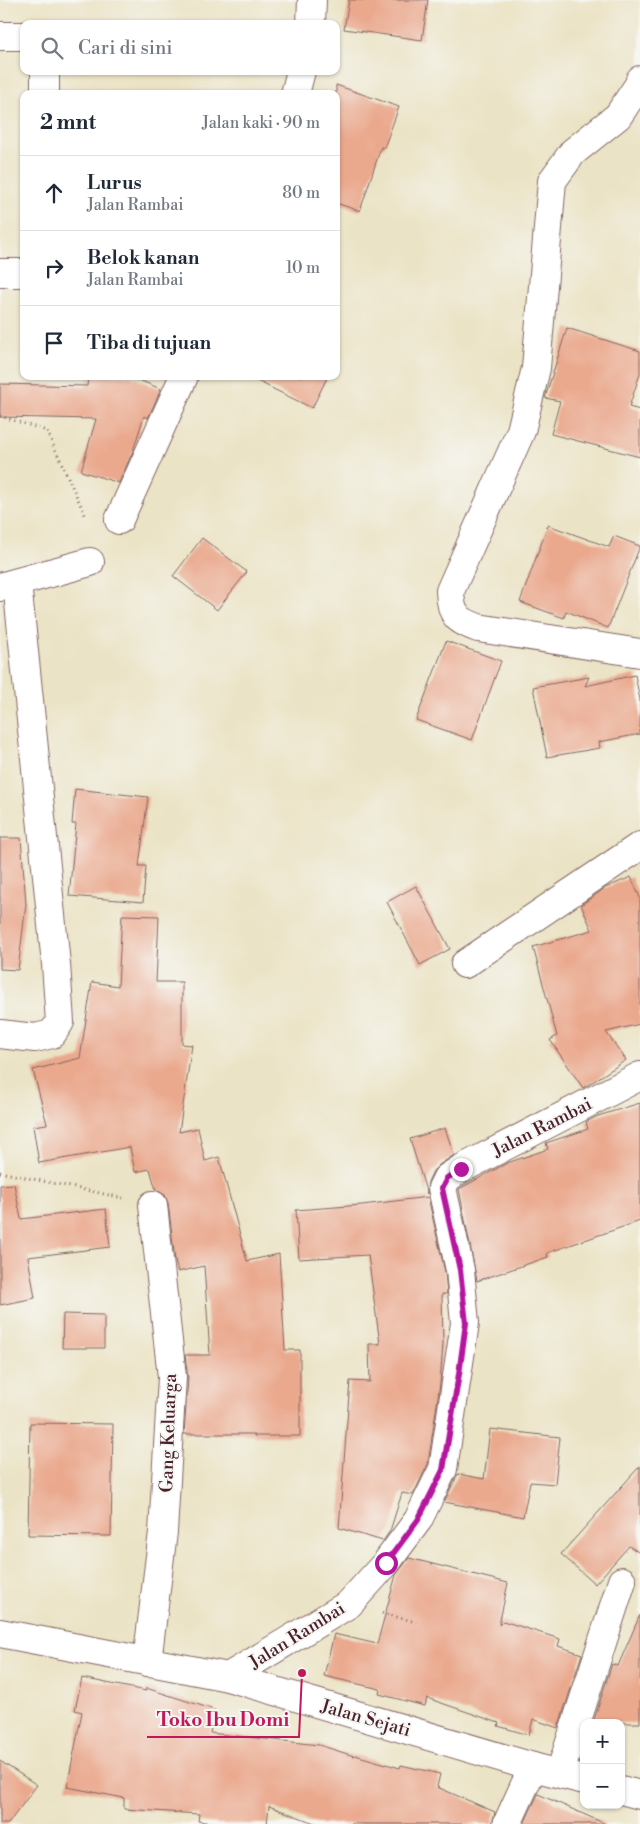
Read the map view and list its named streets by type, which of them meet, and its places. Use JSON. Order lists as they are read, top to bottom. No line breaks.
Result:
{"streets":{"street":["Jalan Rambai","Gang Keluarga","Jalan Sejati"]},"crossings":[["Jalan Rambai","Jalan Sejati"],["Gang Keluarga","Jalan Sejati"]],"places":["Toko Ibu Domi"],"page":{"search":"Cari di sini","heading":["2 mnt","Jalan kaki · 90 m"],"list":[["Lurus","Jalan Rambai","80 m"],["Belok kanan","Jalan Rambai","10 m"],"Tiba di tujuan"],"map_buttons":["+","−"]}}
